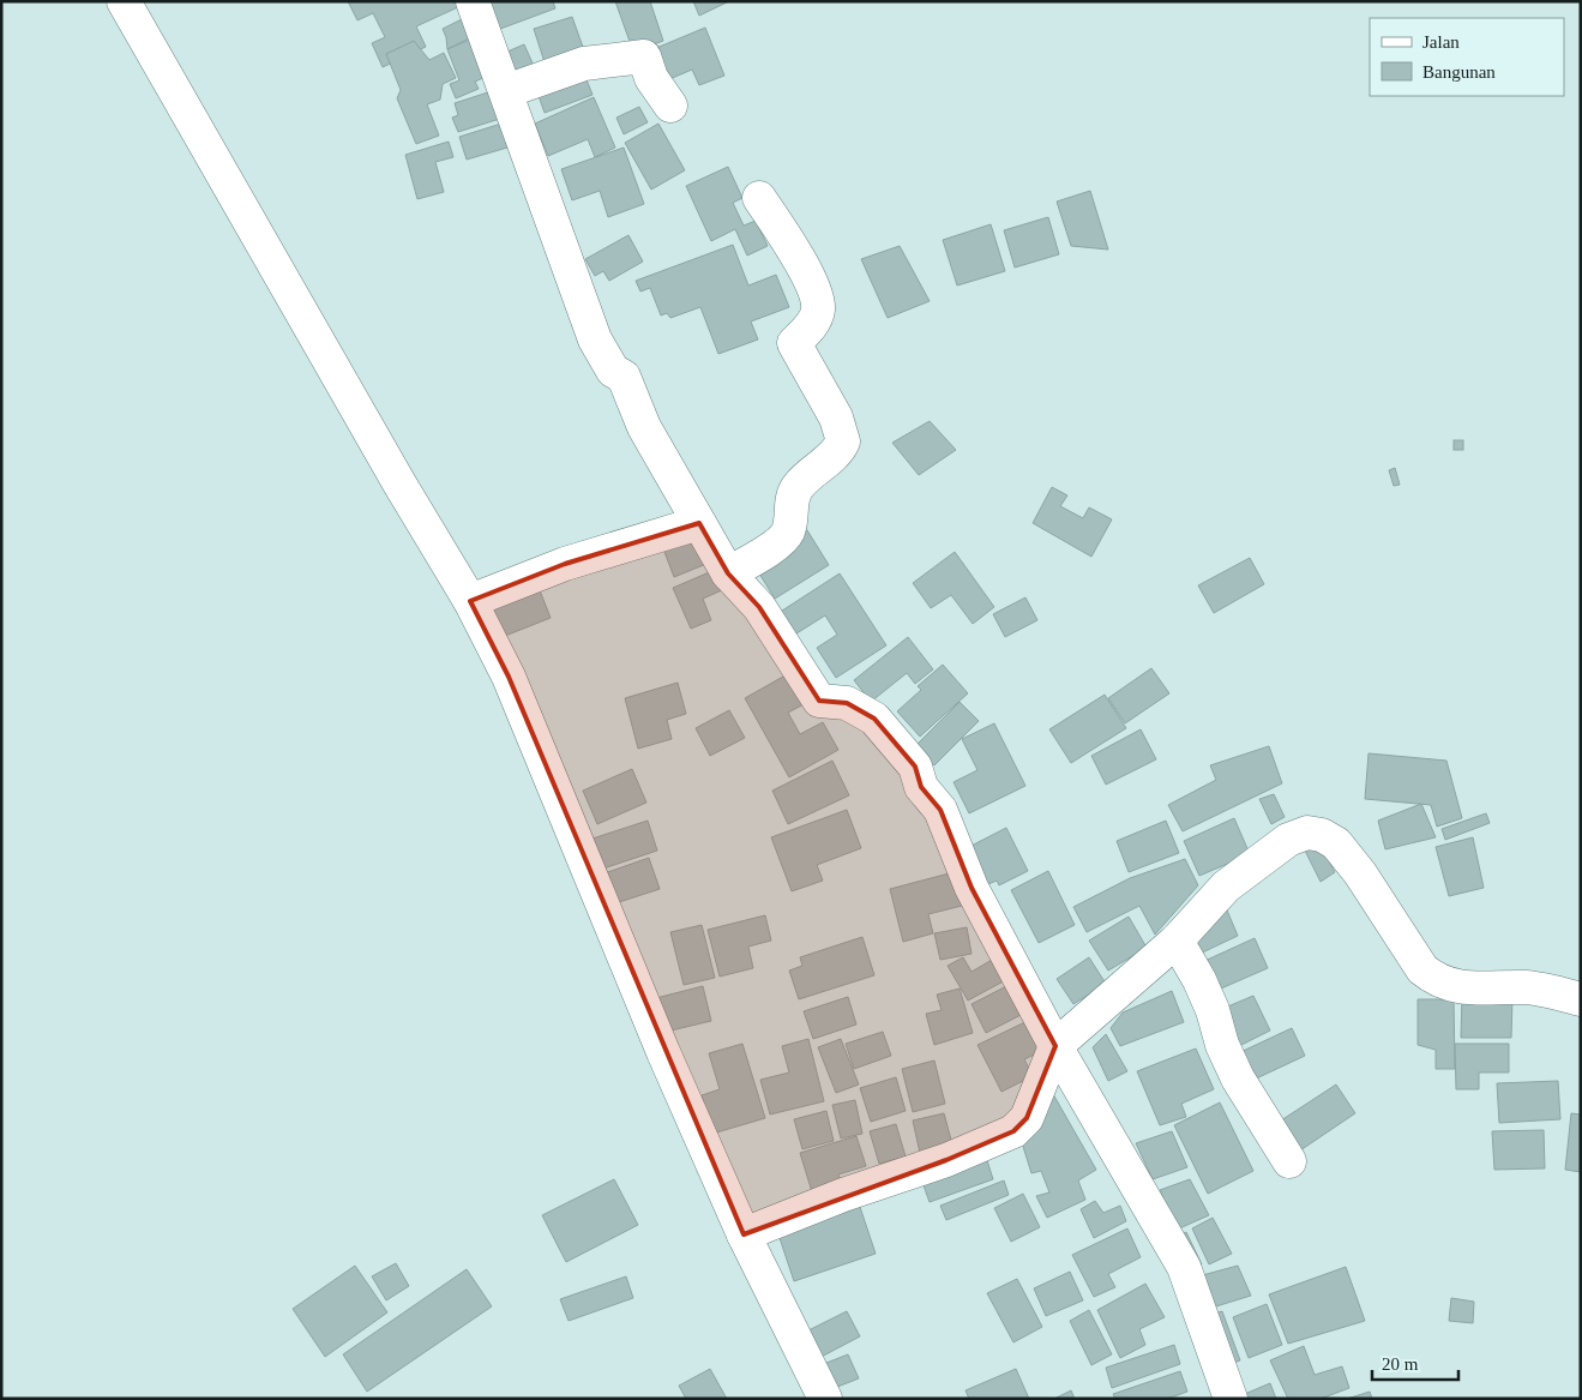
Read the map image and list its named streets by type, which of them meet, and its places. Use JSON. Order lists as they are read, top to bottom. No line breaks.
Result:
{"legend":["Jalan","Bangunan"],"scale_bar":"20 m"}
